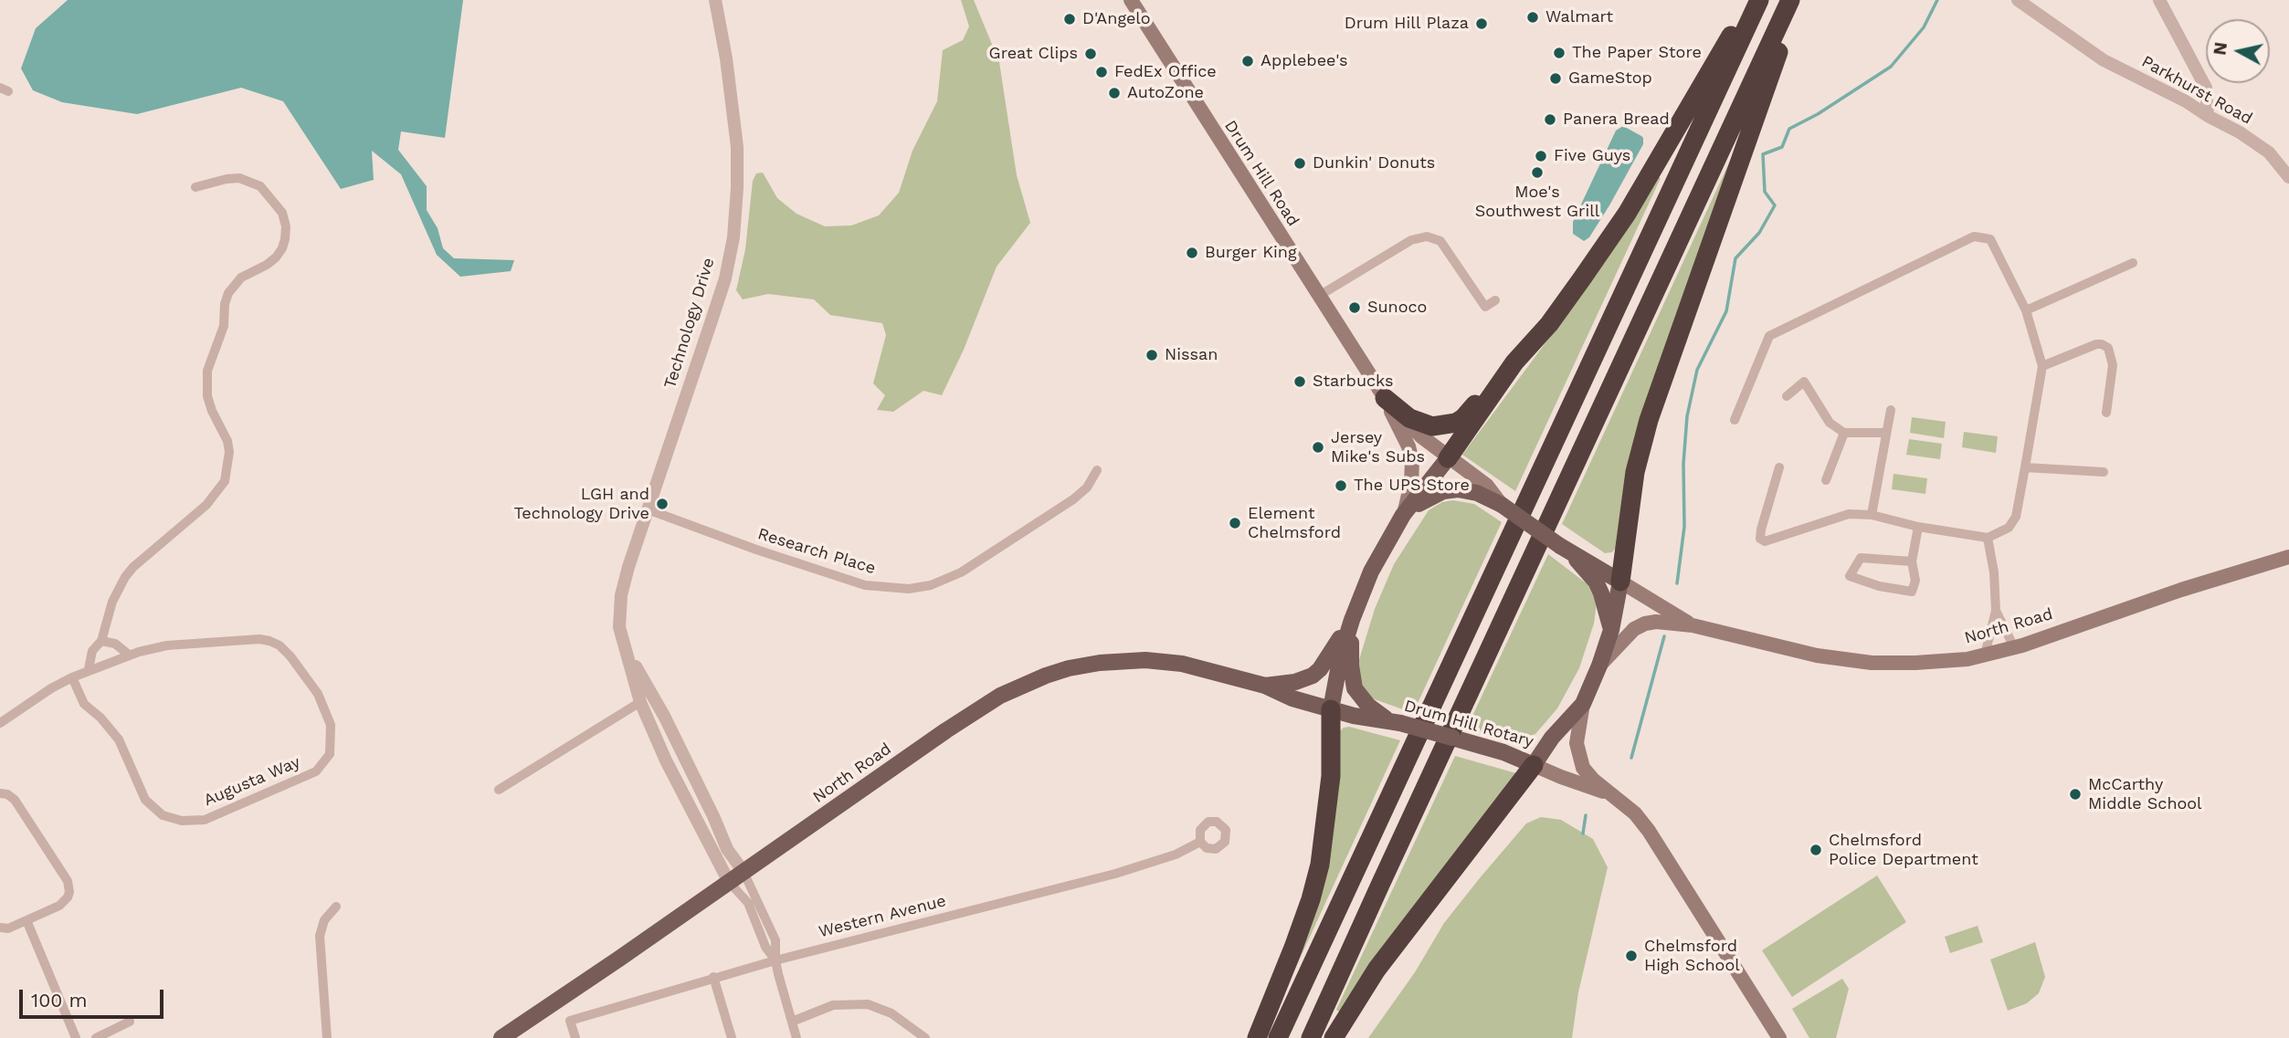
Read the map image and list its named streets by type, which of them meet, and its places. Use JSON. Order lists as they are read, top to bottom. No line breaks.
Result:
{"streets":{"main road":["Drum Hill Road","North Road","Drum Hill Rotary"],"street":["Parkhurst Road","Technology Drive","Research Place","Augusta Way","Western Avenue"]},"crossings":[["Drum Hill Road","Drum Hill Rotary"],["Technology Drive","Research Place"],["Technology Drive","North Road"],["North Road","Drum Hill Rotary"]],"places":["Walmart","D'Angelo","Drum Hill Plaza","The Paper Store","Great Clips","Applebee's","FedEx Office","GameStop","AutoZone","Panera Bread","Five Guys","Dunkin' Donuts","Moe's Southwest Grill","Burger King","Sunoco","Nissan","Starbucks","Jersey Mike's Subs","The UPS Store","LGH and Technology Drive","Element Chelmsford","McCarthy Middle School","Chelmsford Police Department","Chelmsford High School"],"scale_bar":"100 m","north":"left"}
